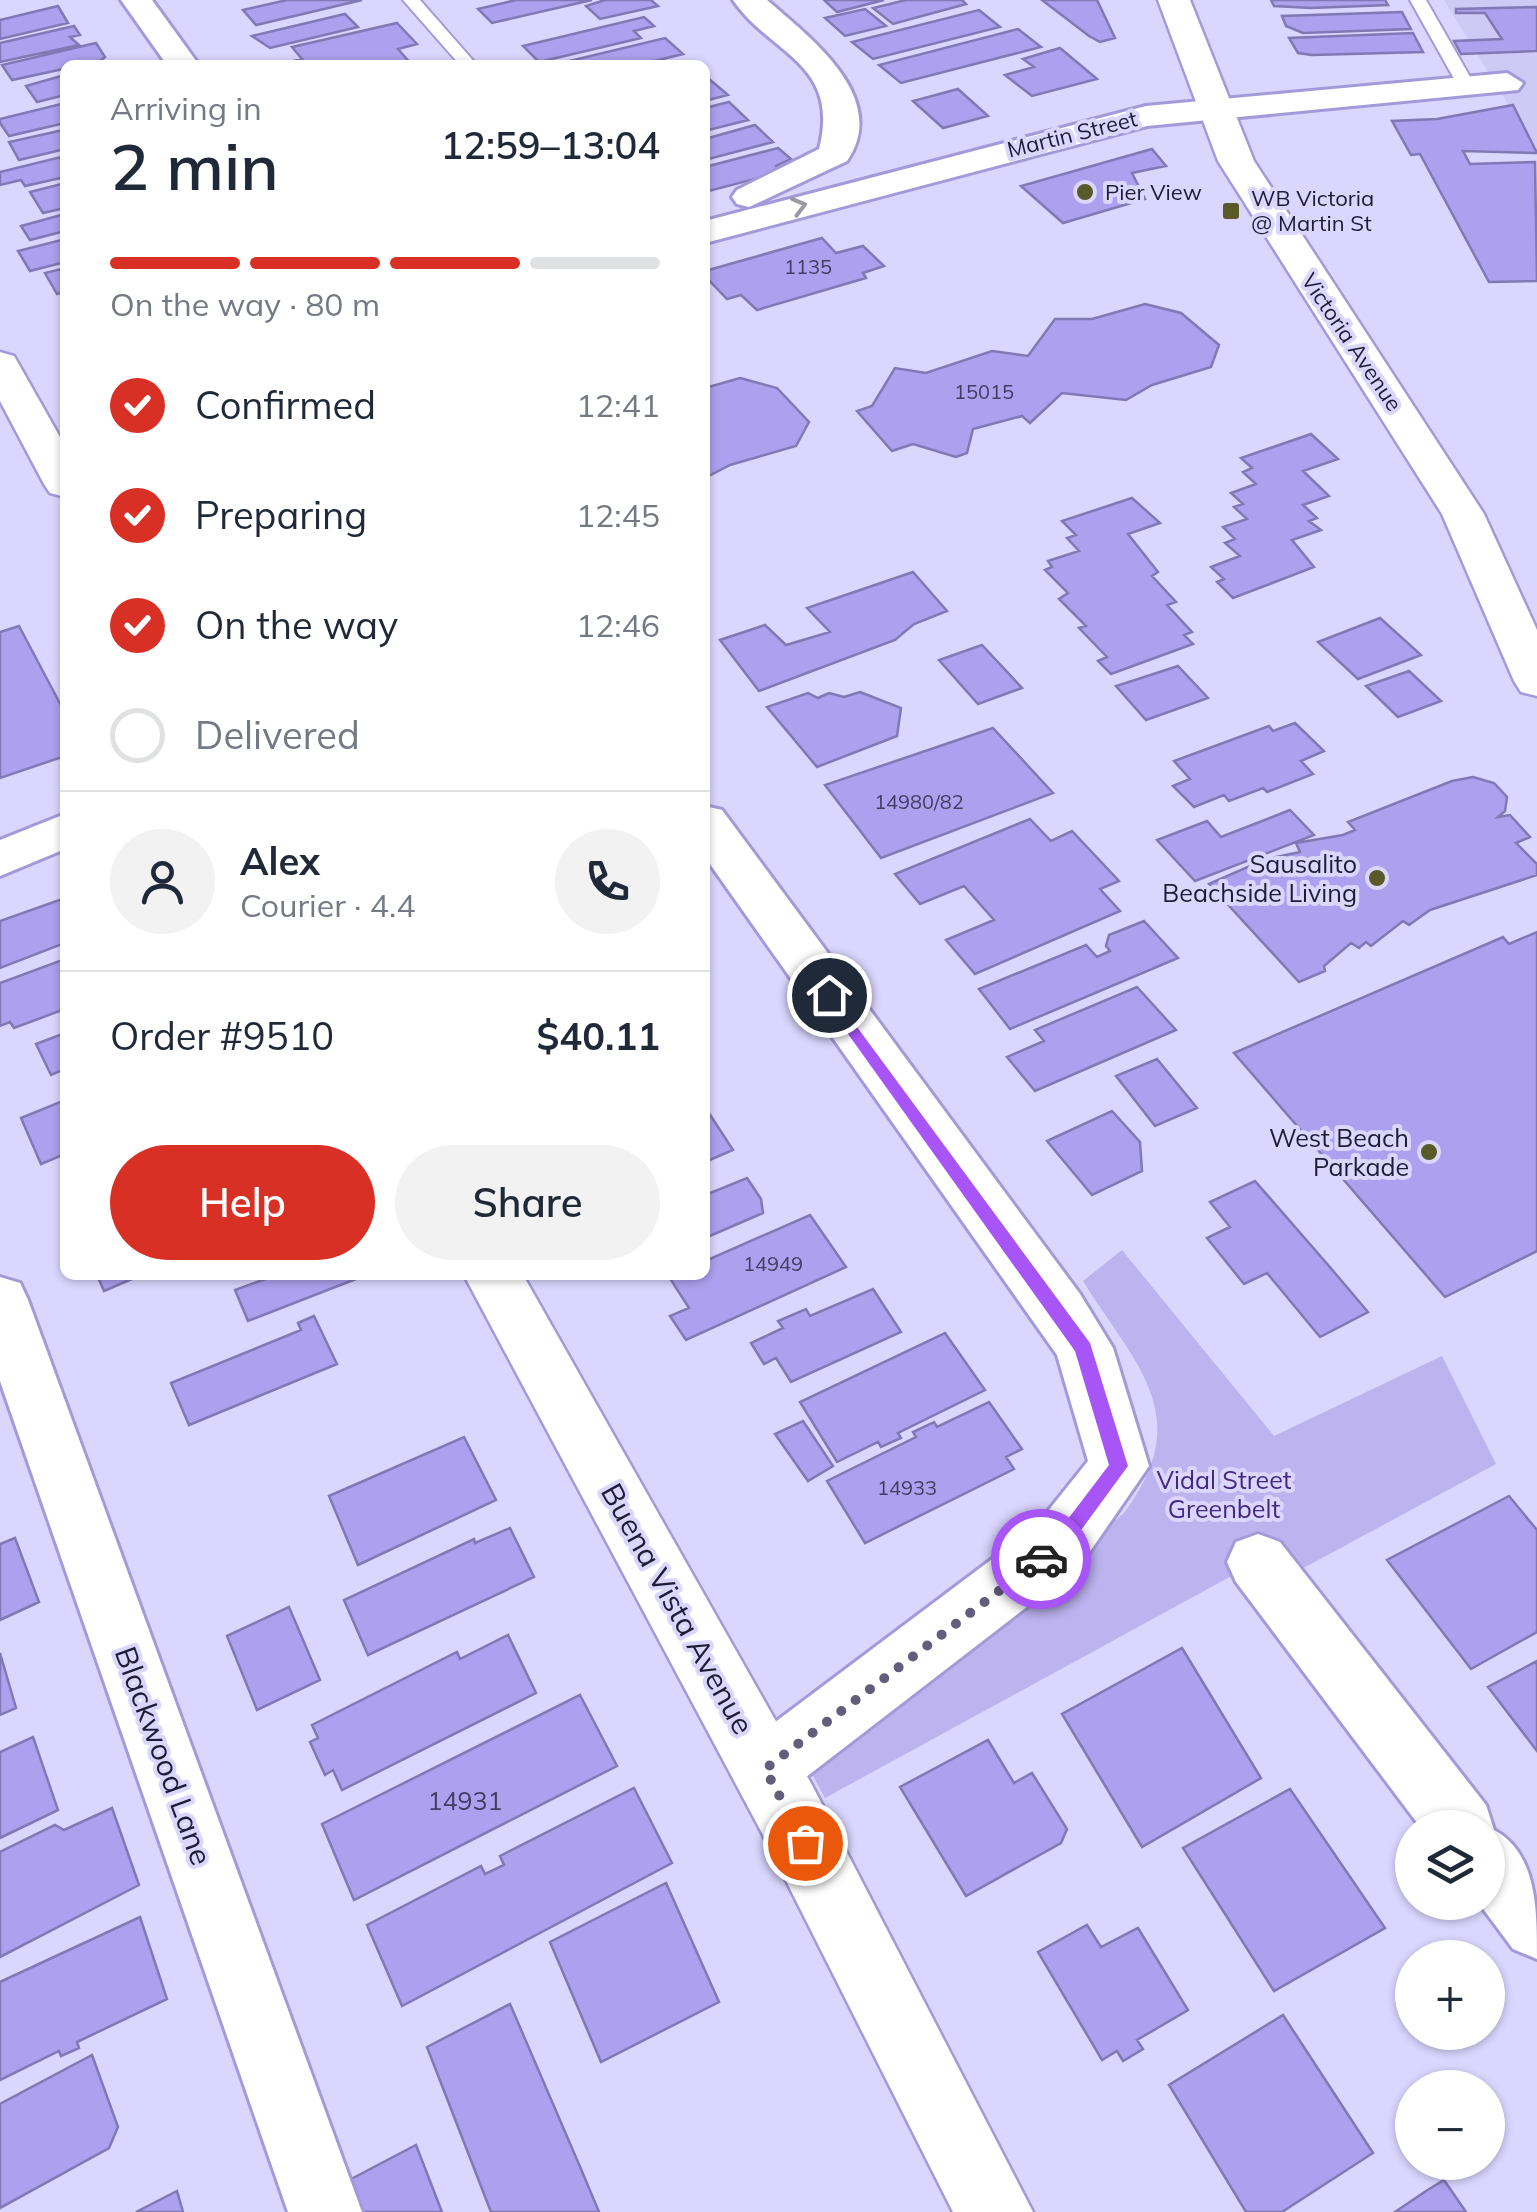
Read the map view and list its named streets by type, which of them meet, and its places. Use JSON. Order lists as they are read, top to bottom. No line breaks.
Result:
{"streets":{"street":["Martin Street","Victoria Avenue","Buena Vista Avenue","Blackwood Lane"]},"crossings":[["Martin Street","Victoria Avenue"]],"one_way":["Martin Street"],"parks":["Vidal Street Greenbelt"],"places":{"other":["Pier View","Sausalito Beachside Living","West Beach Parkade"],"transit":["WB Victoria @ Martin St"]},"house_numbers":["1135","15015","14980/82","14949","14933","14931"],"page":{"heading":["2 min","Arriving in","12:59–13:04"],"panel":["Alex","Courier · 4.4","Order #9510","$40.11"],"bar":"On the way · 80 m","list":[["Confirmed","12:41"],["Preparing","12:45"],["On the way","12:46"],"Delivered"],"buttons":["Help","Share"],"map_buttons":["+","−"]}}
